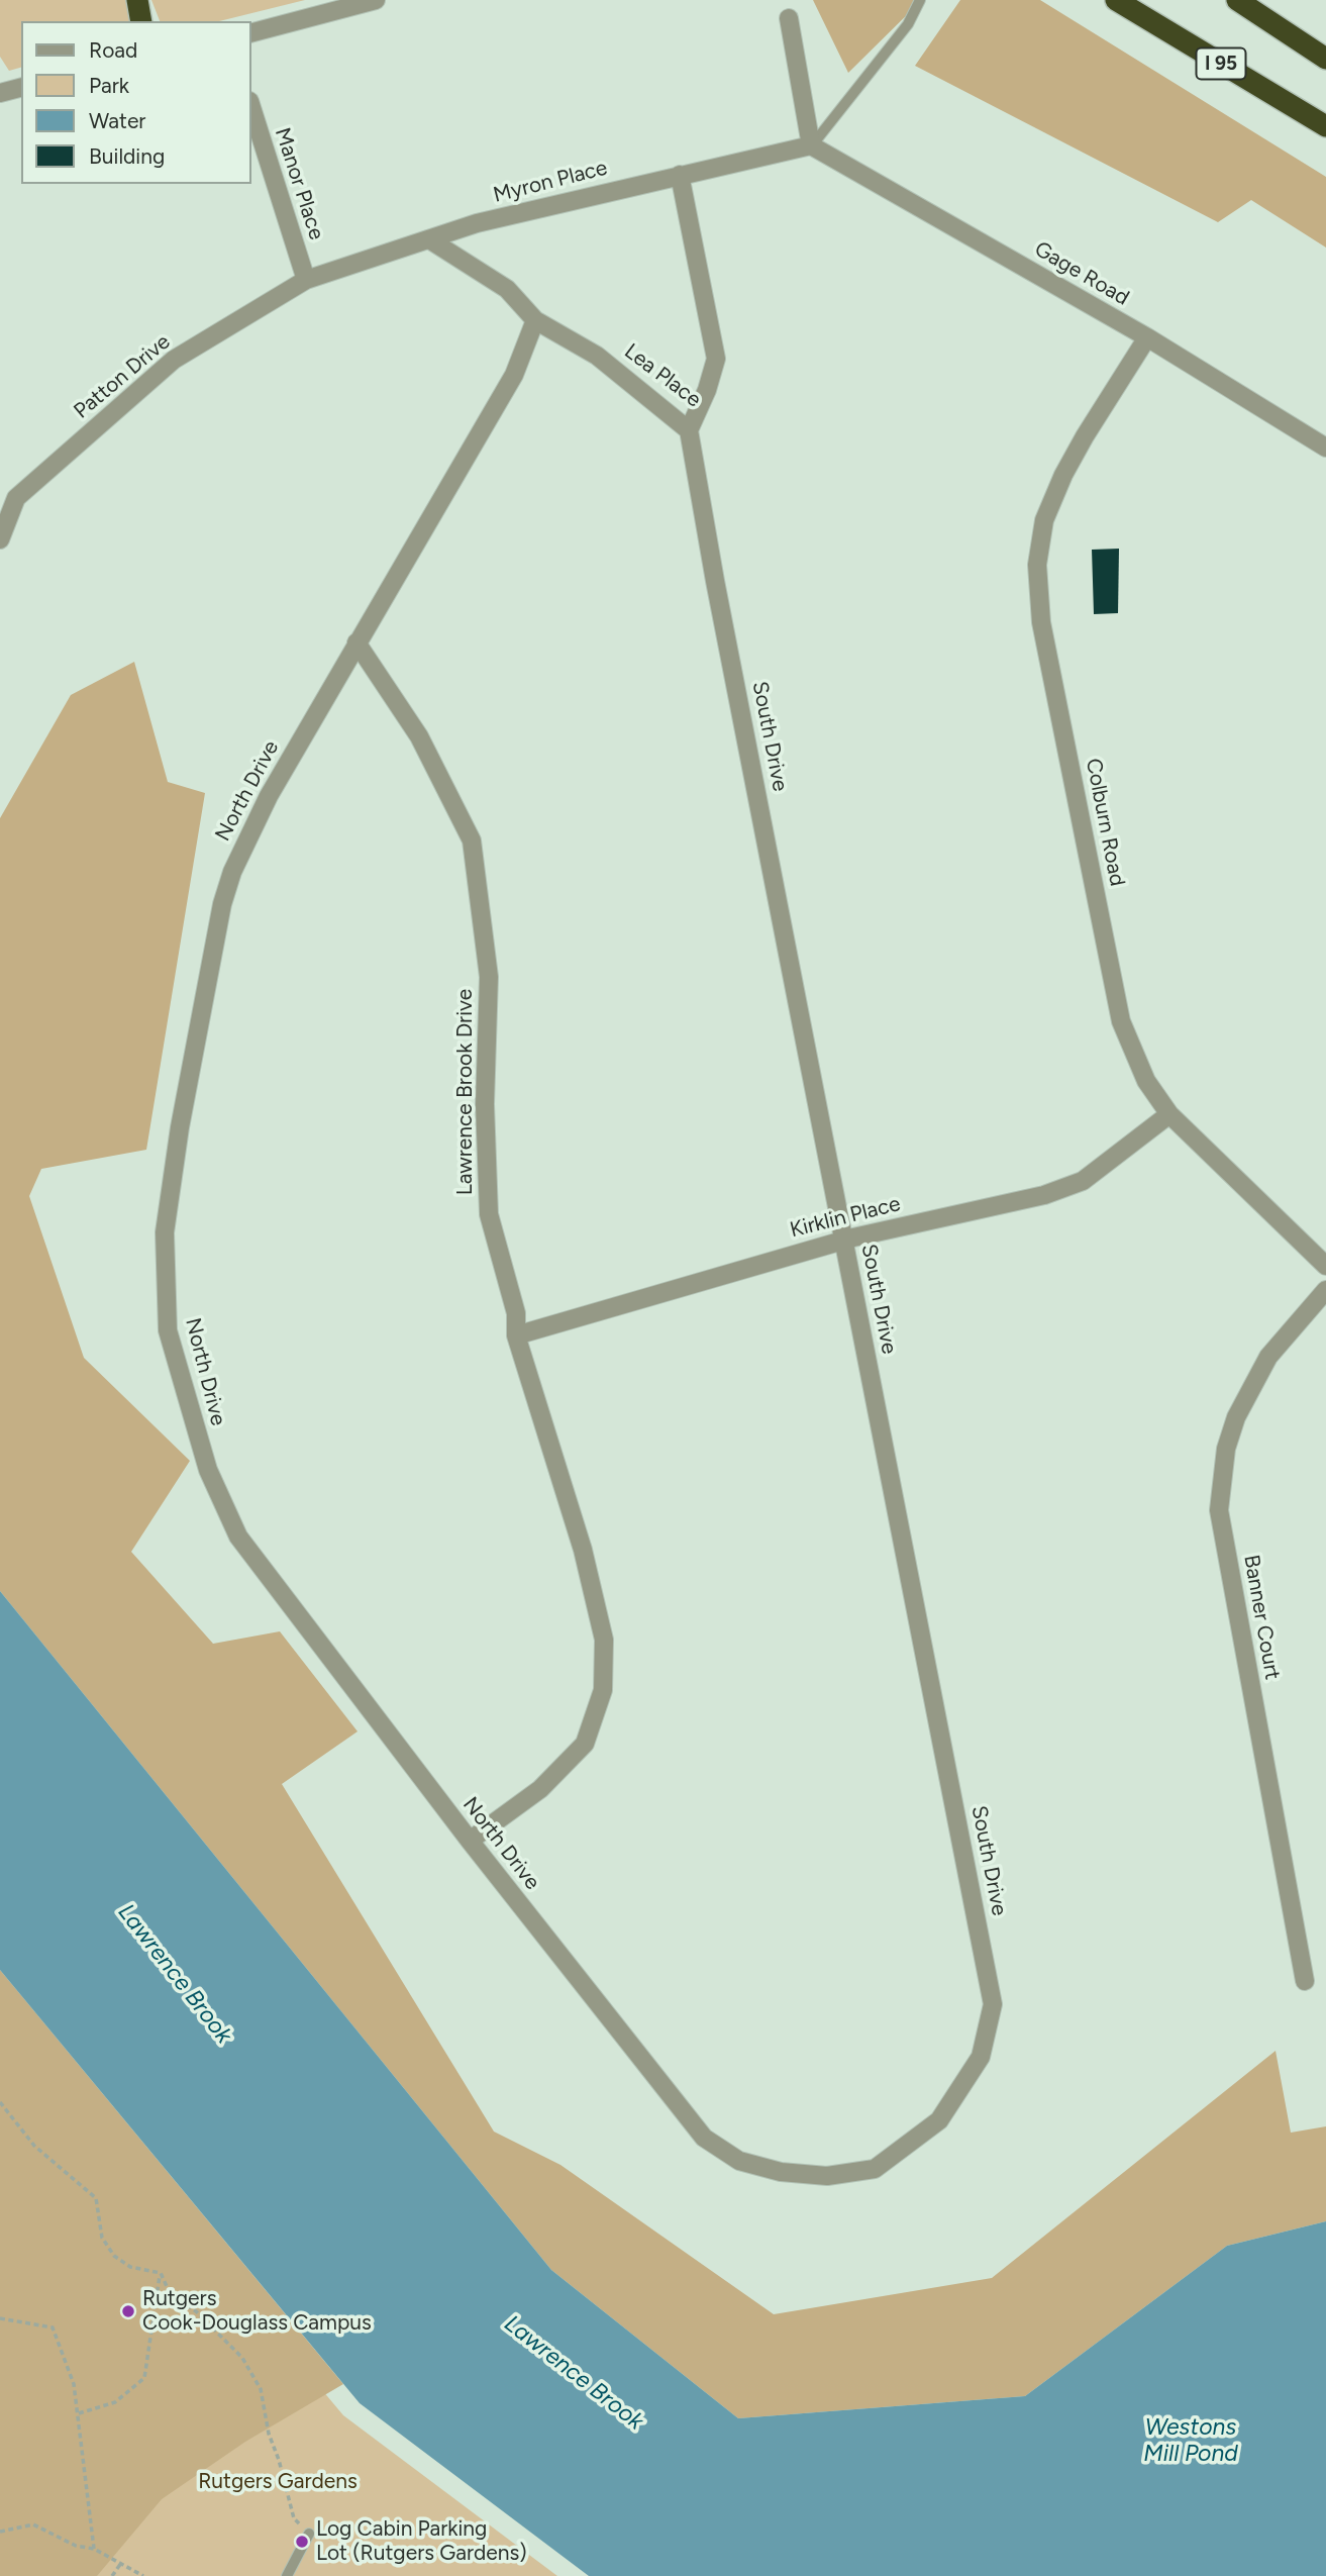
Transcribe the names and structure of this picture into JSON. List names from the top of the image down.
{
  "streets": {
    "highway": ["I 95"],
    "street": [
      "Myron Place",
      "Manor Place",
      "Gage Road",
      "Lea Place",
      "Patton Drive",
      "South Drive",
      "North Drive",
      "Colburn Road",
      "Lawrence Brook Drive",
      "Kirklin Place",
      "Banner Court"
    ]
  },
  "crossings": [
    ["Myron Place", "Manor Place"],
    ["Myron Place", "Gage Road"],
    ["Myron Place", "Lea Place"],
    ["Myron Place", "Patton Drive"],
    ["Manor Place", "Patton Drive"],
    ["Gage Road", "Colburn Road"],
    ["Lea Place", "South Drive"],
    ["Lea Place", "North Drive"],
    ["South Drive", "North Drive"],
    ["South Drive", "Kirklin Place"],
    ["North Drive", "Lawrence Brook Drive"],
    ["Colburn Road", "Kirklin Place"],
    ["Lawrence Brook Drive", "Kirklin Place"]
  ],
  "water": ["Lawrence Brook", "Westons Mill Pond"],
  "parks": ["Rutgers Gardens"],
  "places": ["Rutgers Cook-Douglass Campus", "Log Cabin Parking Lot (Rutgers Gardens)"],
  "legend": [
    "Road",
    "Park",
    "Water",
    "Building"
  ]
}
